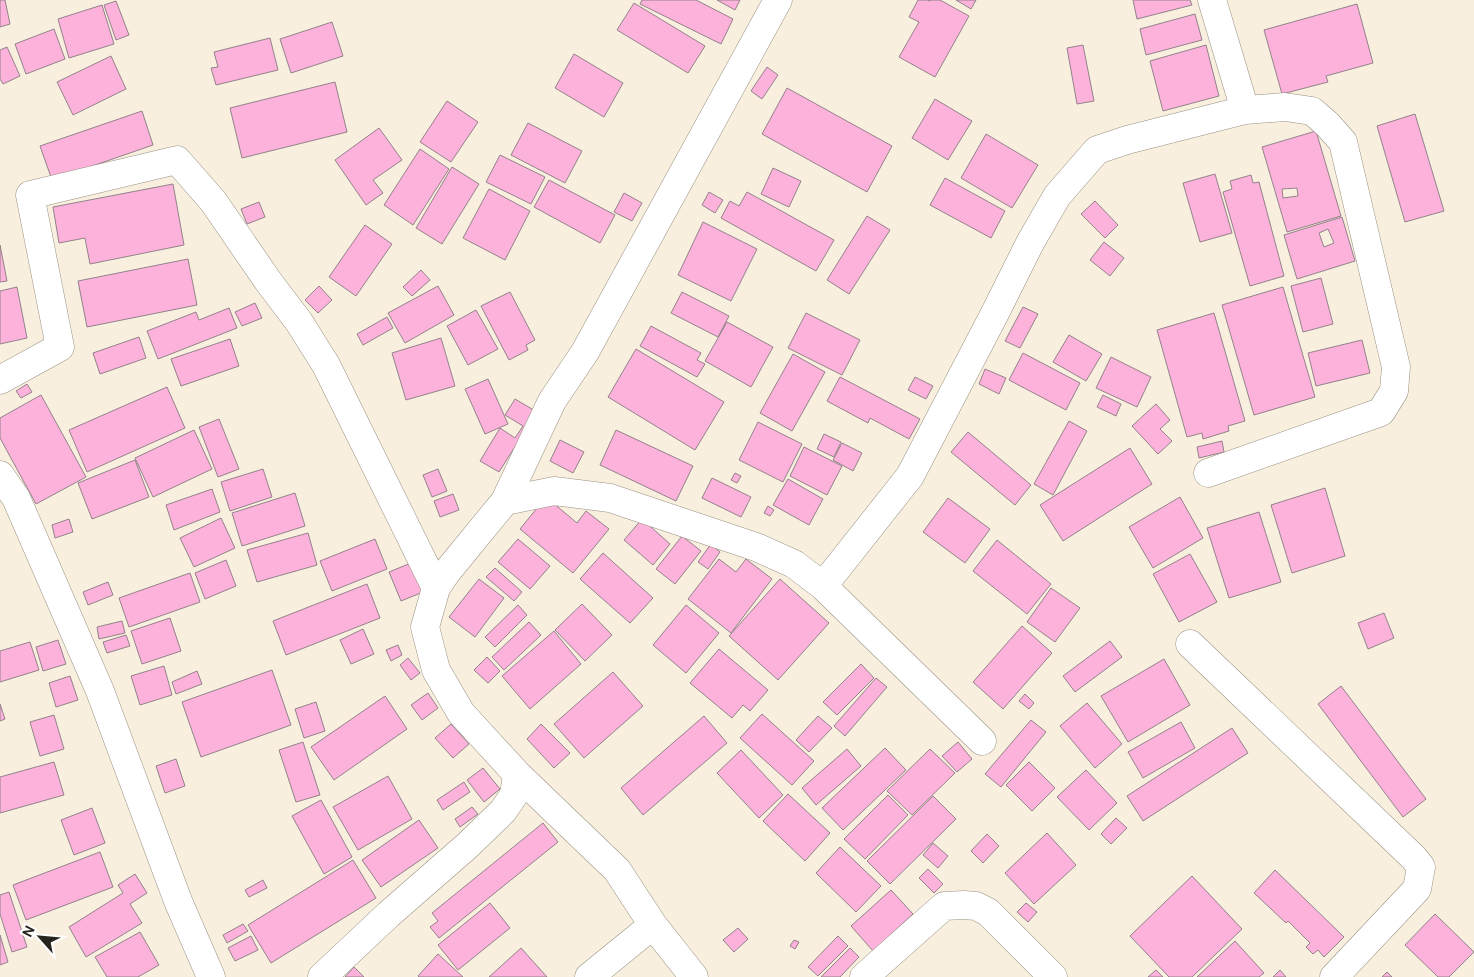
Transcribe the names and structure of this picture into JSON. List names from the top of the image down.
{
  "north": "top left"
}
